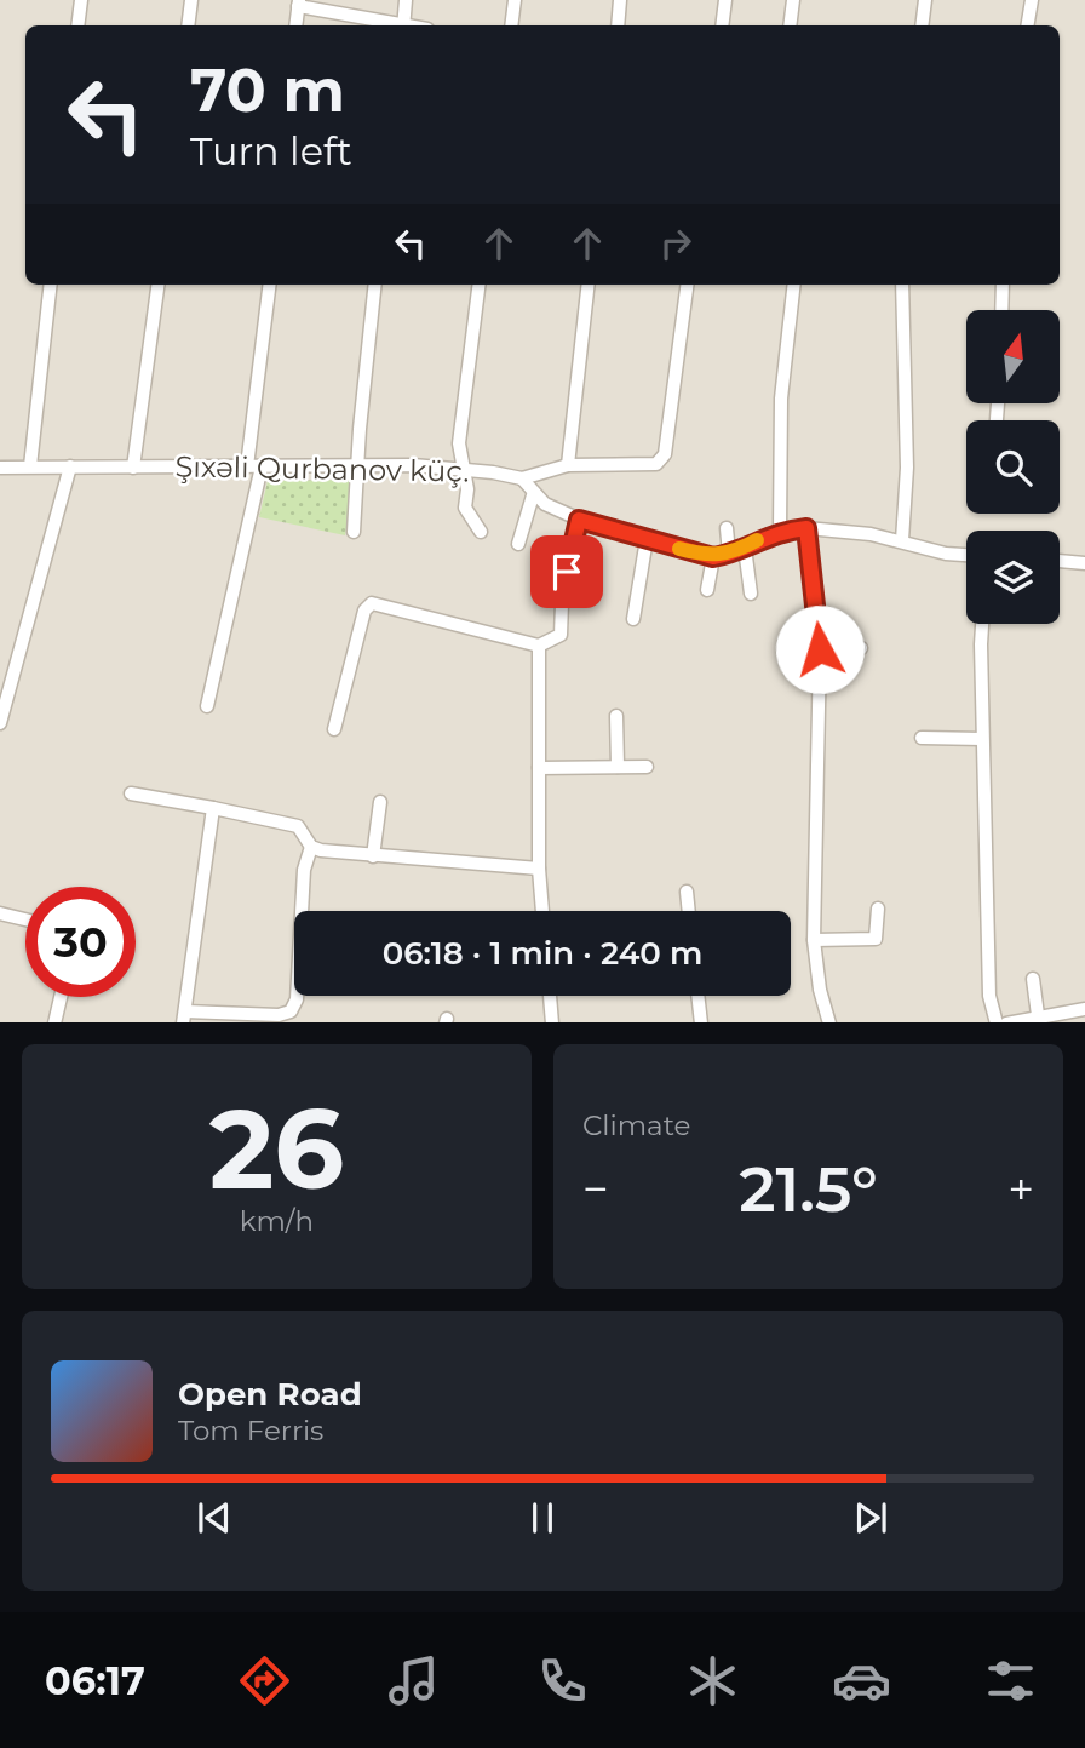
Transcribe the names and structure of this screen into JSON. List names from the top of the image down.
{
  "streets": {
    "street": ["Şıxəli Qurbanov küç."]
  },
  "north": "top",
  "page": {
    "turn": ["70 m", "Turn left"],
    "limit": "30",
    "trip": "06:18 · 1 min · 240 m",
    "tile": [
      ["26", "km/h"],
      "Climate"
    ],
    "heat": ["−", "21.5°", "+"],
    "song": ["Open Road", "Tom Ferris"],
    "tabs": "06:17"
  }
}
